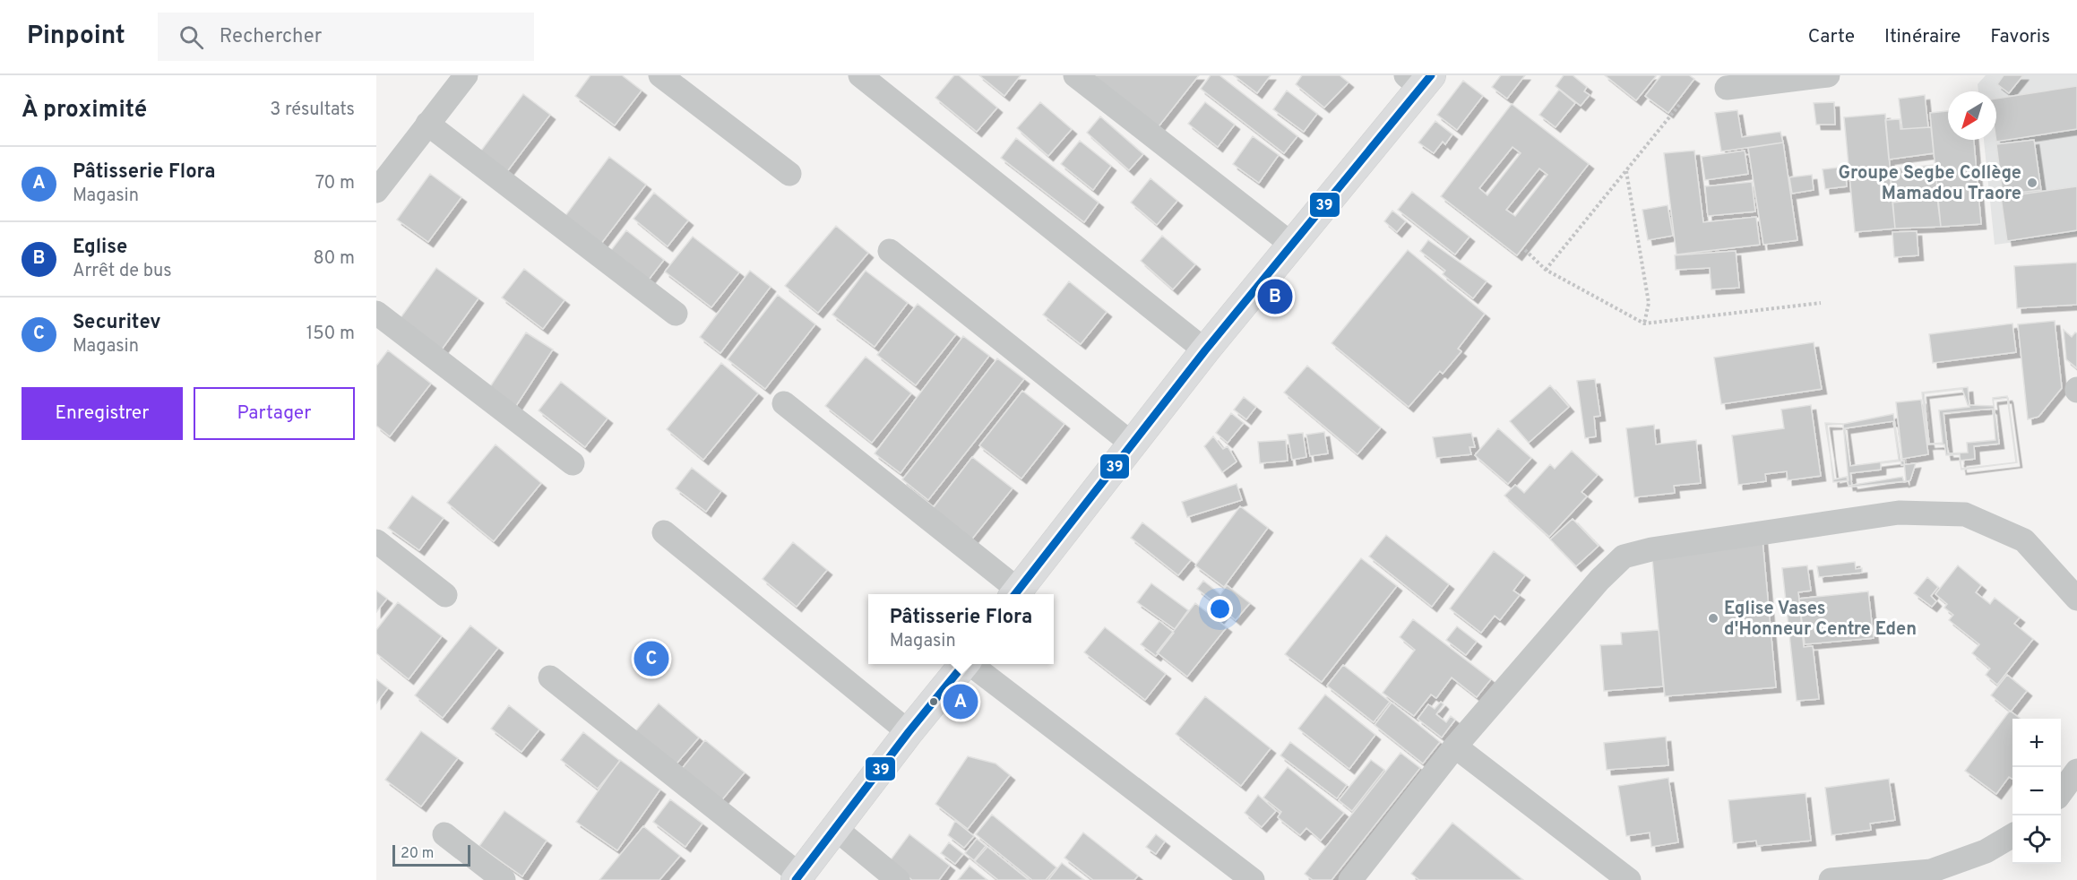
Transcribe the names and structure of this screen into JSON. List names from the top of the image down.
{
  "places": ["Groupe Segbe Collège Mamadou Traore", "Eglise Vases d'Honneur Centre Eden"],
  "lines": ["transit line 39"],
  "scale_bar": "20 m",
  "north": "bottom left",
  "page": {
    "header": "Pinpoint",
    "search": "Rechercher",
    "nav": ["Carte", "Itinéraire", "Favoris"],
    "heading": ["À proximité", "3 résultats"],
    "list": [
      {
        "mark": "A",
        "name": "Pâtisserie Flora",
        "note": "Magasin",
        "value": "70 m"
      },
      {
        "mark": "B",
        "name": "Eglise",
        "note": "Arrêt de bus",
        "value": "80 m"
      },
      {
        "mark": "C",
        "name": "Securitev",
        "note": "Magasin",
        "value": "150 m"
      }
    ],
    "pins": ["B", "C", "A"],
    "buttons": ["Enregistrer", "Partager"],
    "popup": ["Pâtisserie Flora", "Magasin"],
    "map_buttons": ["+", "−"],
    "scale": "20 m"
  }
}
